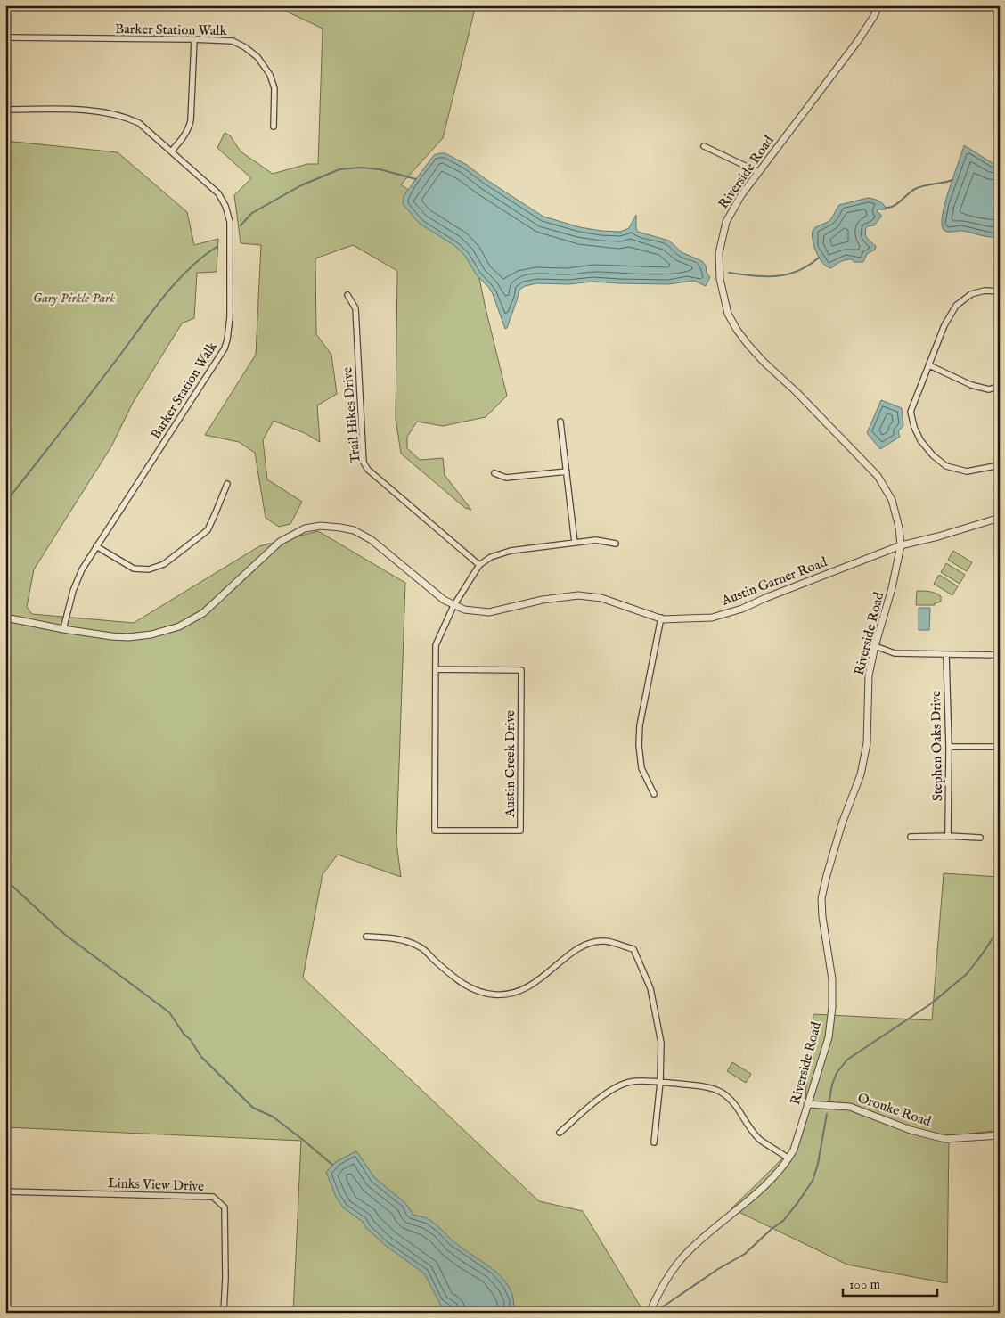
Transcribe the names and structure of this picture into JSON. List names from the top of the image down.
{
  "streets": {
    "street": [
      "Barker Station Walk",
      "Riverside Road",
      "Trail Hikes Drive",
      "Austin Garner Road",
      "Stephen Oaks Drive",
      "Austin Creek Drive",
      "Orouke Road",
      "Links View Drive"
    ]
  },
  "crossings": [
    ["Barker Station Walk", "Austin Garner Road"],
    ["Riverside Road", "Austin Garner Road"],
    ["Riverside Road", "Orouke Road"],
    ["Trail Hikes Drive", "Austin Creek Drive"],
    ["Austin Garner Road", "Austin Creek Drive"]
  ],
  "parks": ["Gary Pirkle Park"],
  "scale_bar": "100 m"
}
